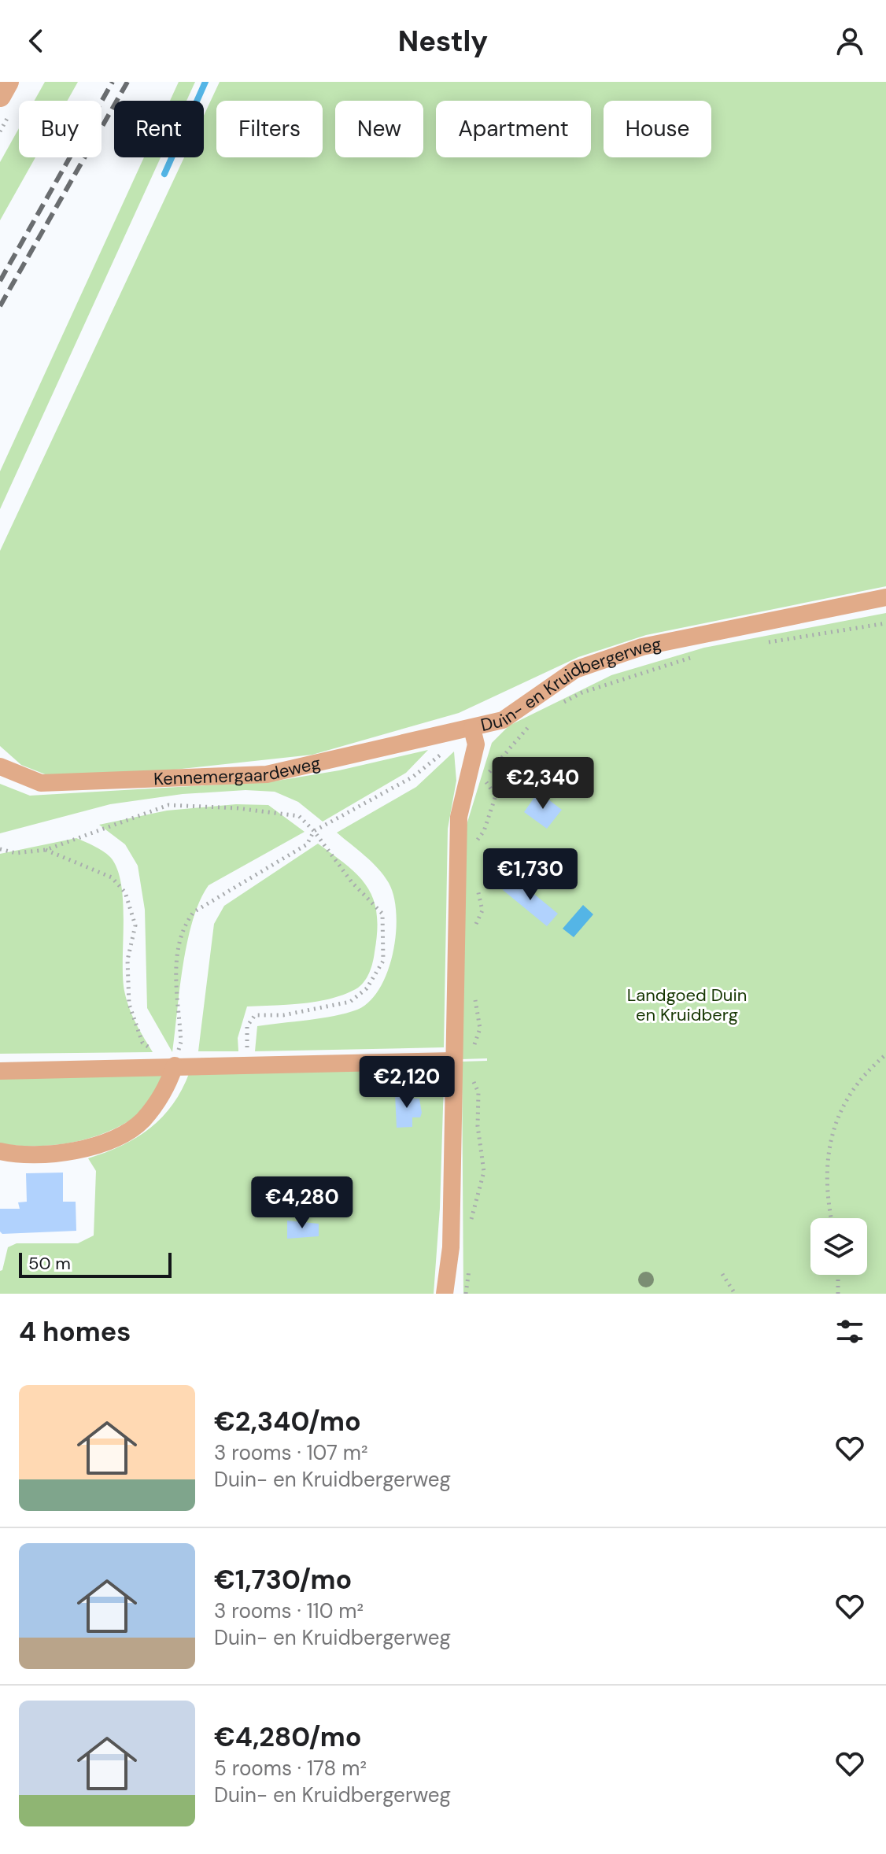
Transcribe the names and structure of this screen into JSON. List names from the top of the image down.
{
  "streets": {
    "street": ["Duin- en Kruidbergerweg", "Kennemergaardeweg"]
  },
  "crossings": [
    ["Duin- en Kruidbergerweg", "Kennemergaardeweg"]
  ],
  "parks": ["Landgoed Duin en Kruidberg"],
  "scale_bar": "50 m",
  "page": {
    "header": "Nestly",
    "chip": [
      "Buy",
      "Rent",
      "Filters",
      "New",
      "Apartment",
      "House"
    ],
    "price": [
      "€2,340",
      "€1,730",
      "€2,120",
      "€4,280"
    ],
    "scale": "50 m",
    "heading": "4 homes",
    "list": [
      {
        "name": "€2,340/mo",
        "note": "3 rooms · 107 m² · Duin- en Kruidbergerweg"
      },
      {
        "name": "€1,730/mo",
        "note": "3 rooms · 110 m² · Duin- en Kruidbergerweg"
      },
      {
        "name": "€4,280/mo",
        "note": "5 rooms · 178 m² · Duin- en Kruidbergerweg"
      }
    ]
  }
}
